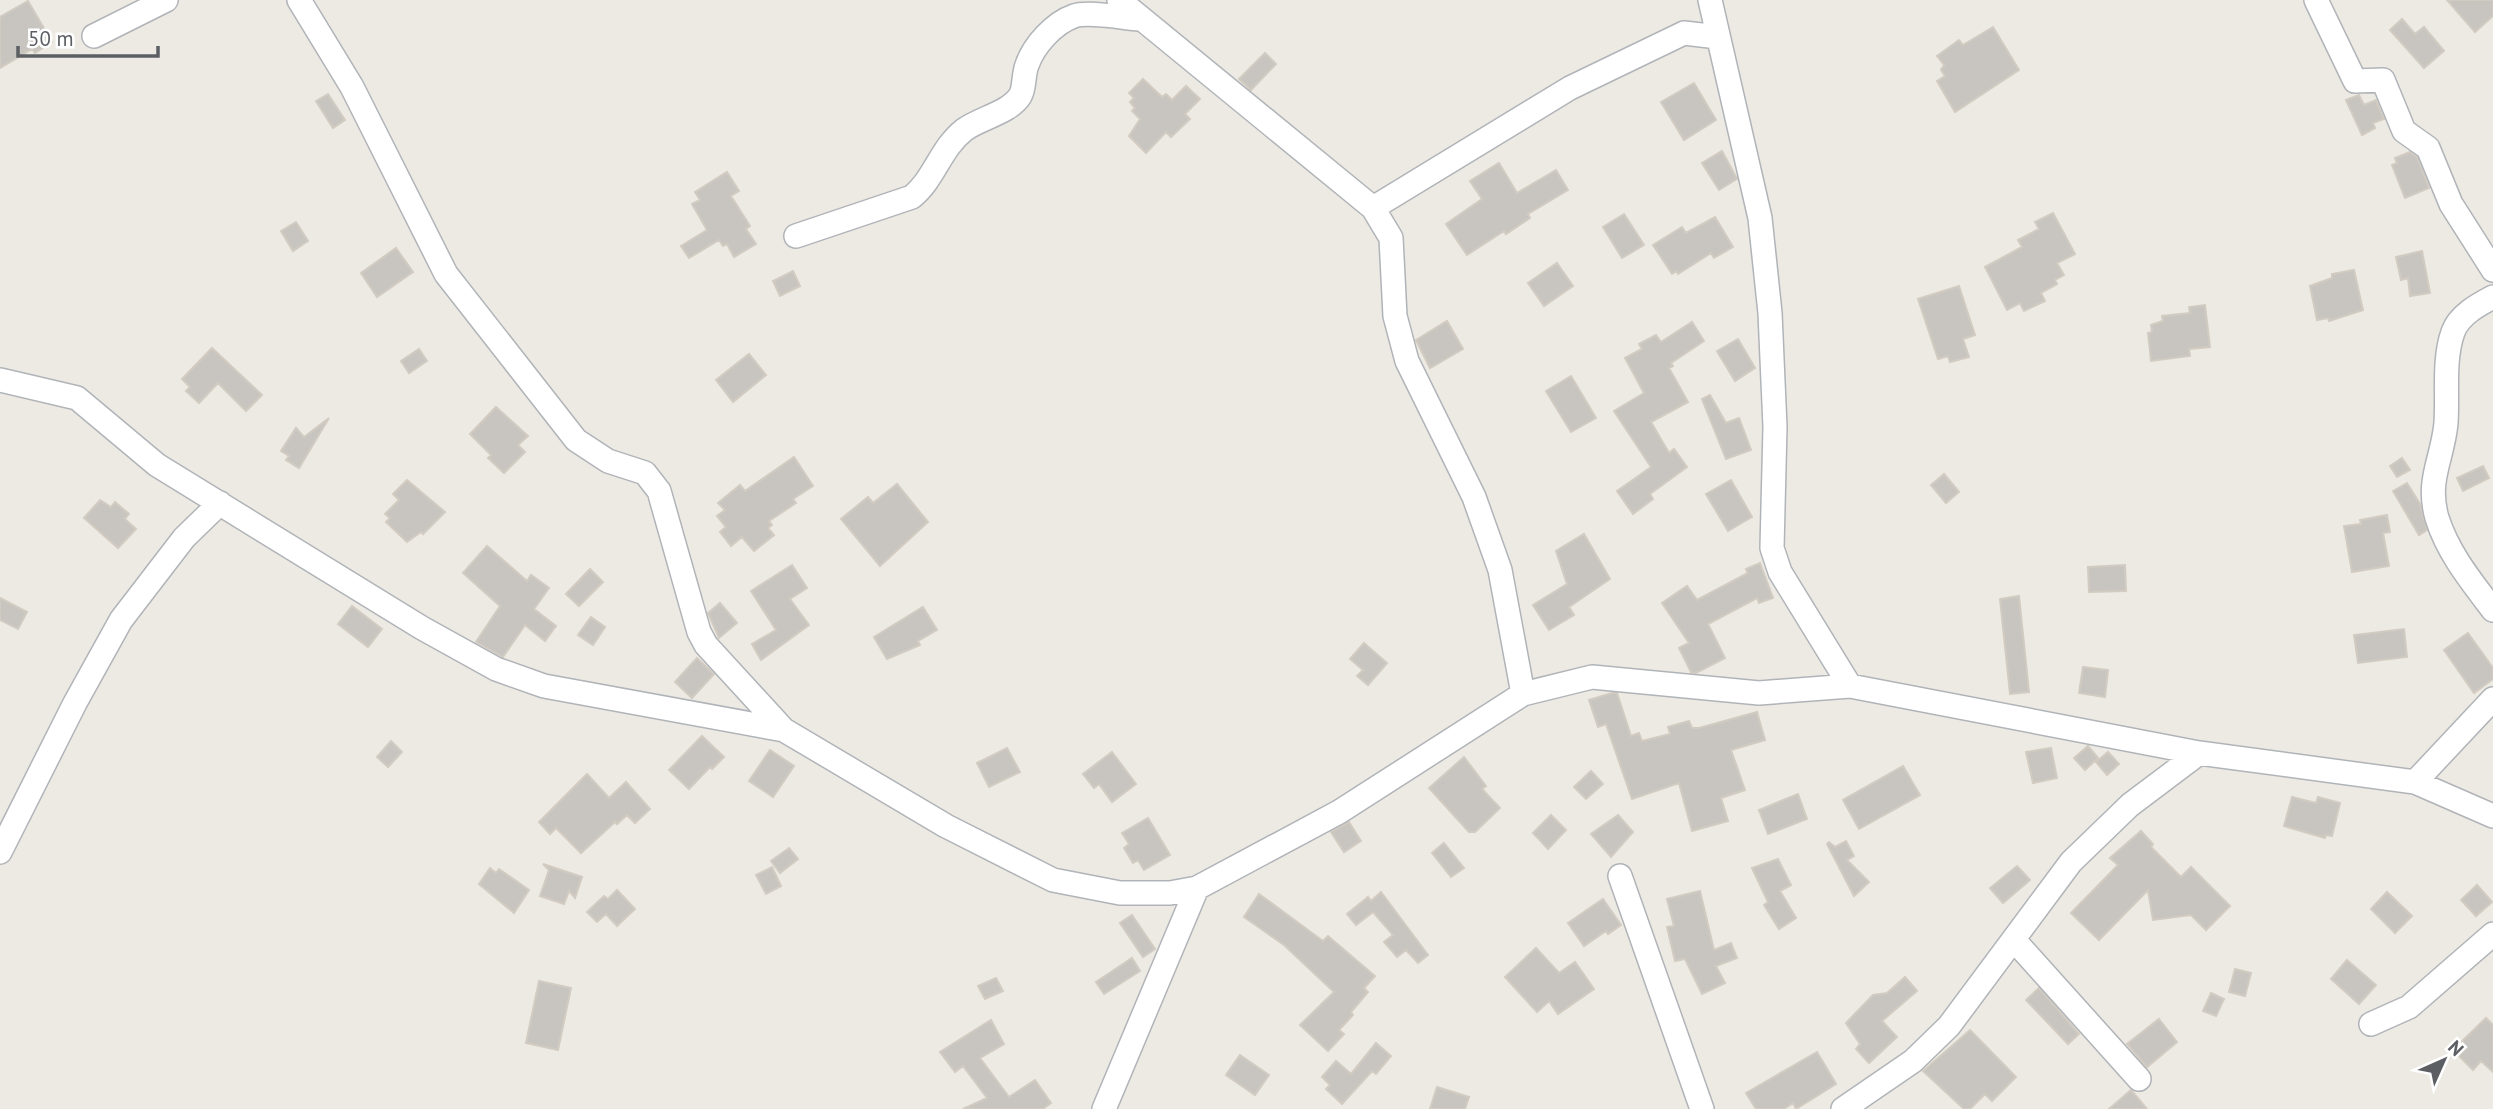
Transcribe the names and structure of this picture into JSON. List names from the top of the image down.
{
  "scale_bar": "50 m",
  "north": "top right"
}
